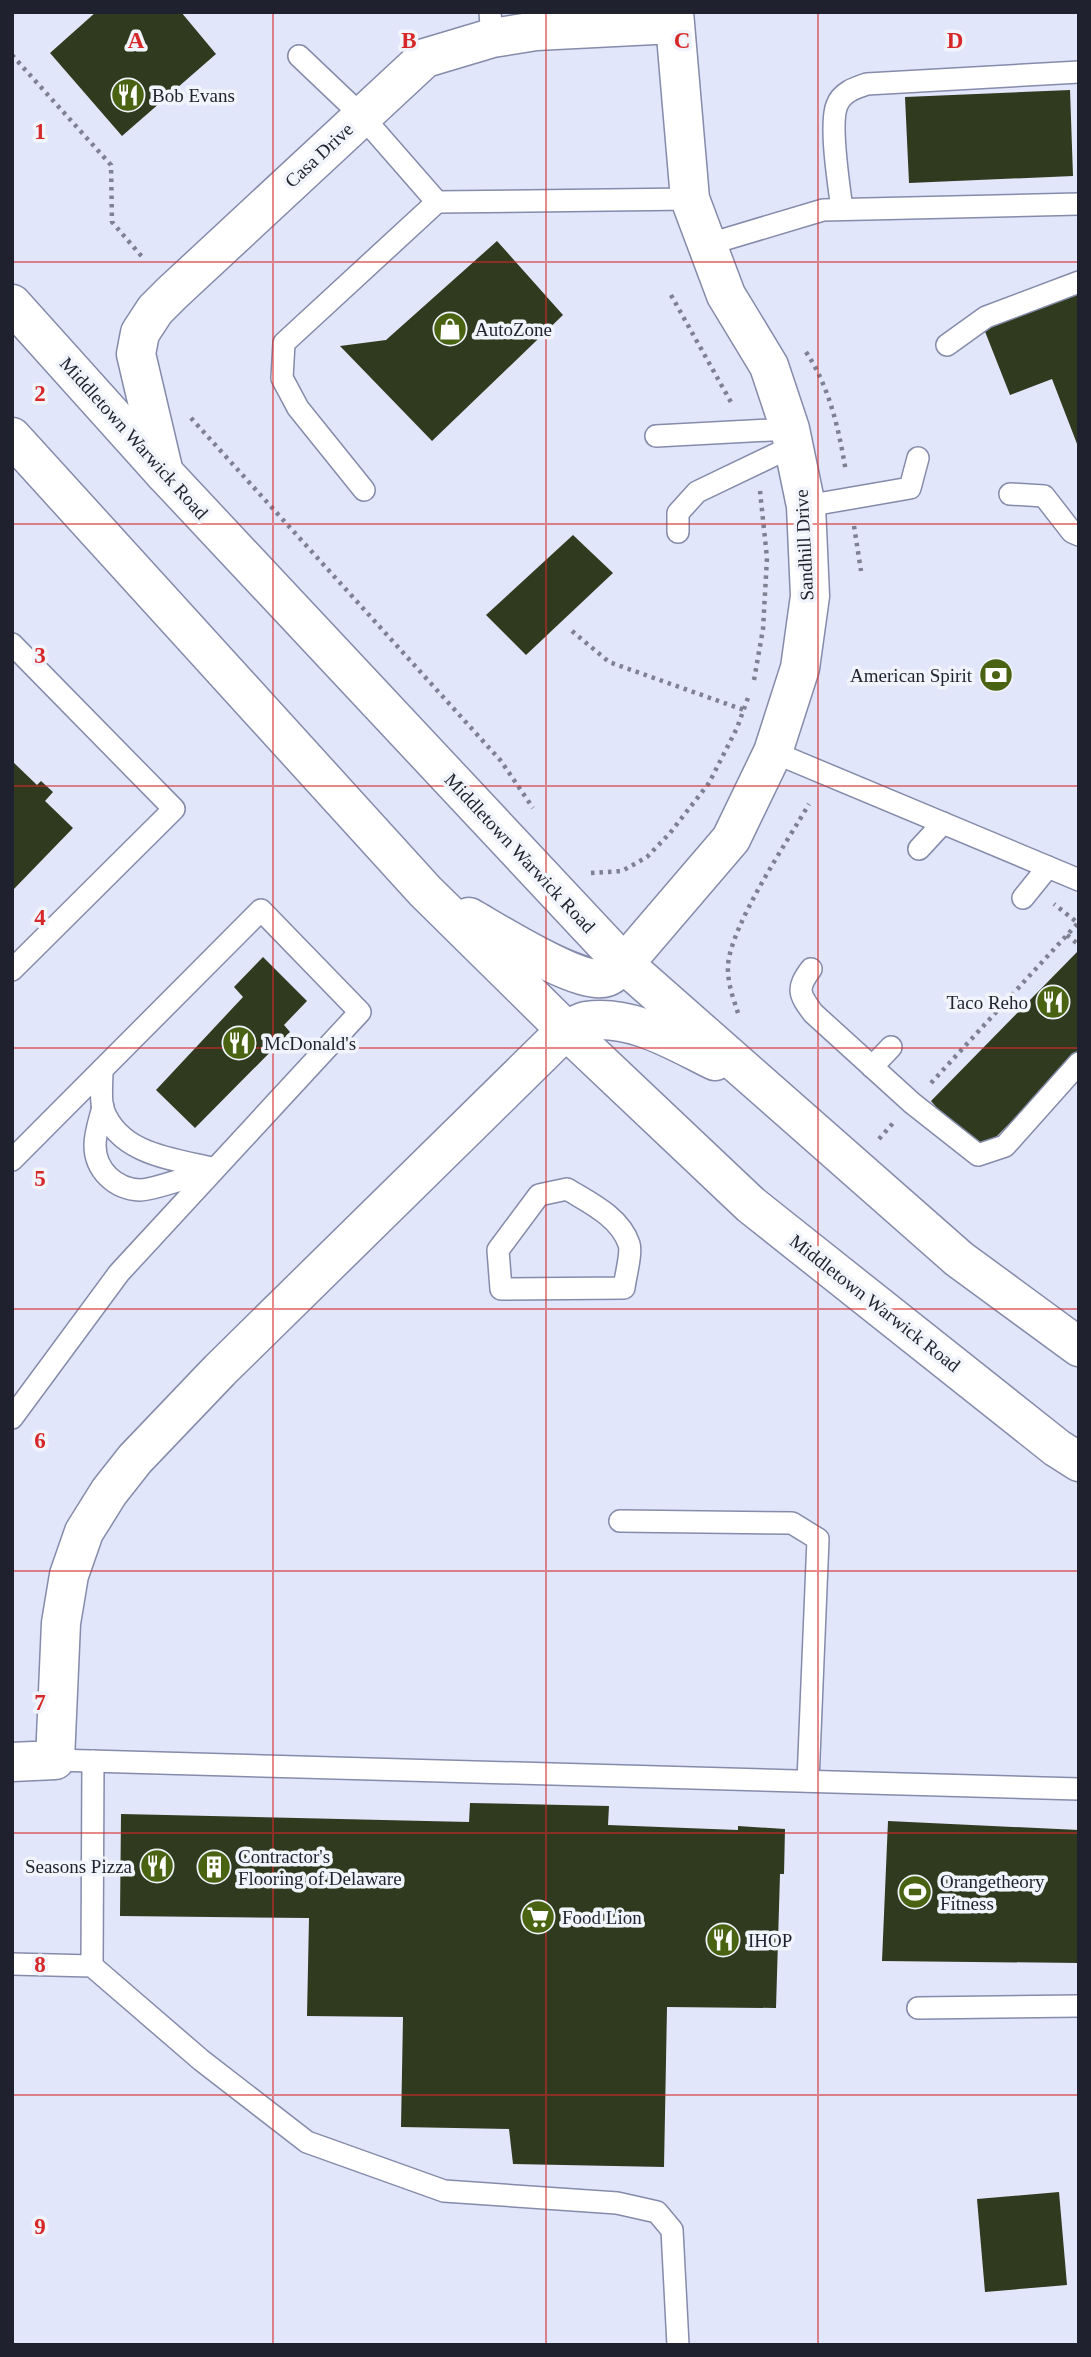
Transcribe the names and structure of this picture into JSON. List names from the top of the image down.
{
  "streets": {
    "main road": ["Casa Drive", "Middletown Warwick Road", "Sandhill Drive"]
  },
  "crossings": [
    ["Casa Drive", "Middletown Warwick Road"],
    ["Casa Drive", "Sandhill Drive"],
    ["Middletown Warwick Road", "Sandhill Drive"]
  ],
  "places": {
    "restaurant": [
      "Bob Evans",
      "Taco Reho",
      "McDonald's",
      "Seasons Pizza",
      "IHOP"
    ],
    "shop": ["AutoZone"],
    "bank": ["American Spirit"],
    "building": ["Contractor's Flooring of Delaware"],
    "sports": ["Orangetheory Fitness"],
    "supermarket": ["Food Lion"]
  },
  "grid": {
    "columns": [
      "A",
      "B",
      "C",
      "D"
    ],
    "rows": [
      "1",
      "2",
      "3",
      "4",
      "5",
      "6",
      "7",
      "8",
      "9"
    ]
  }
}
